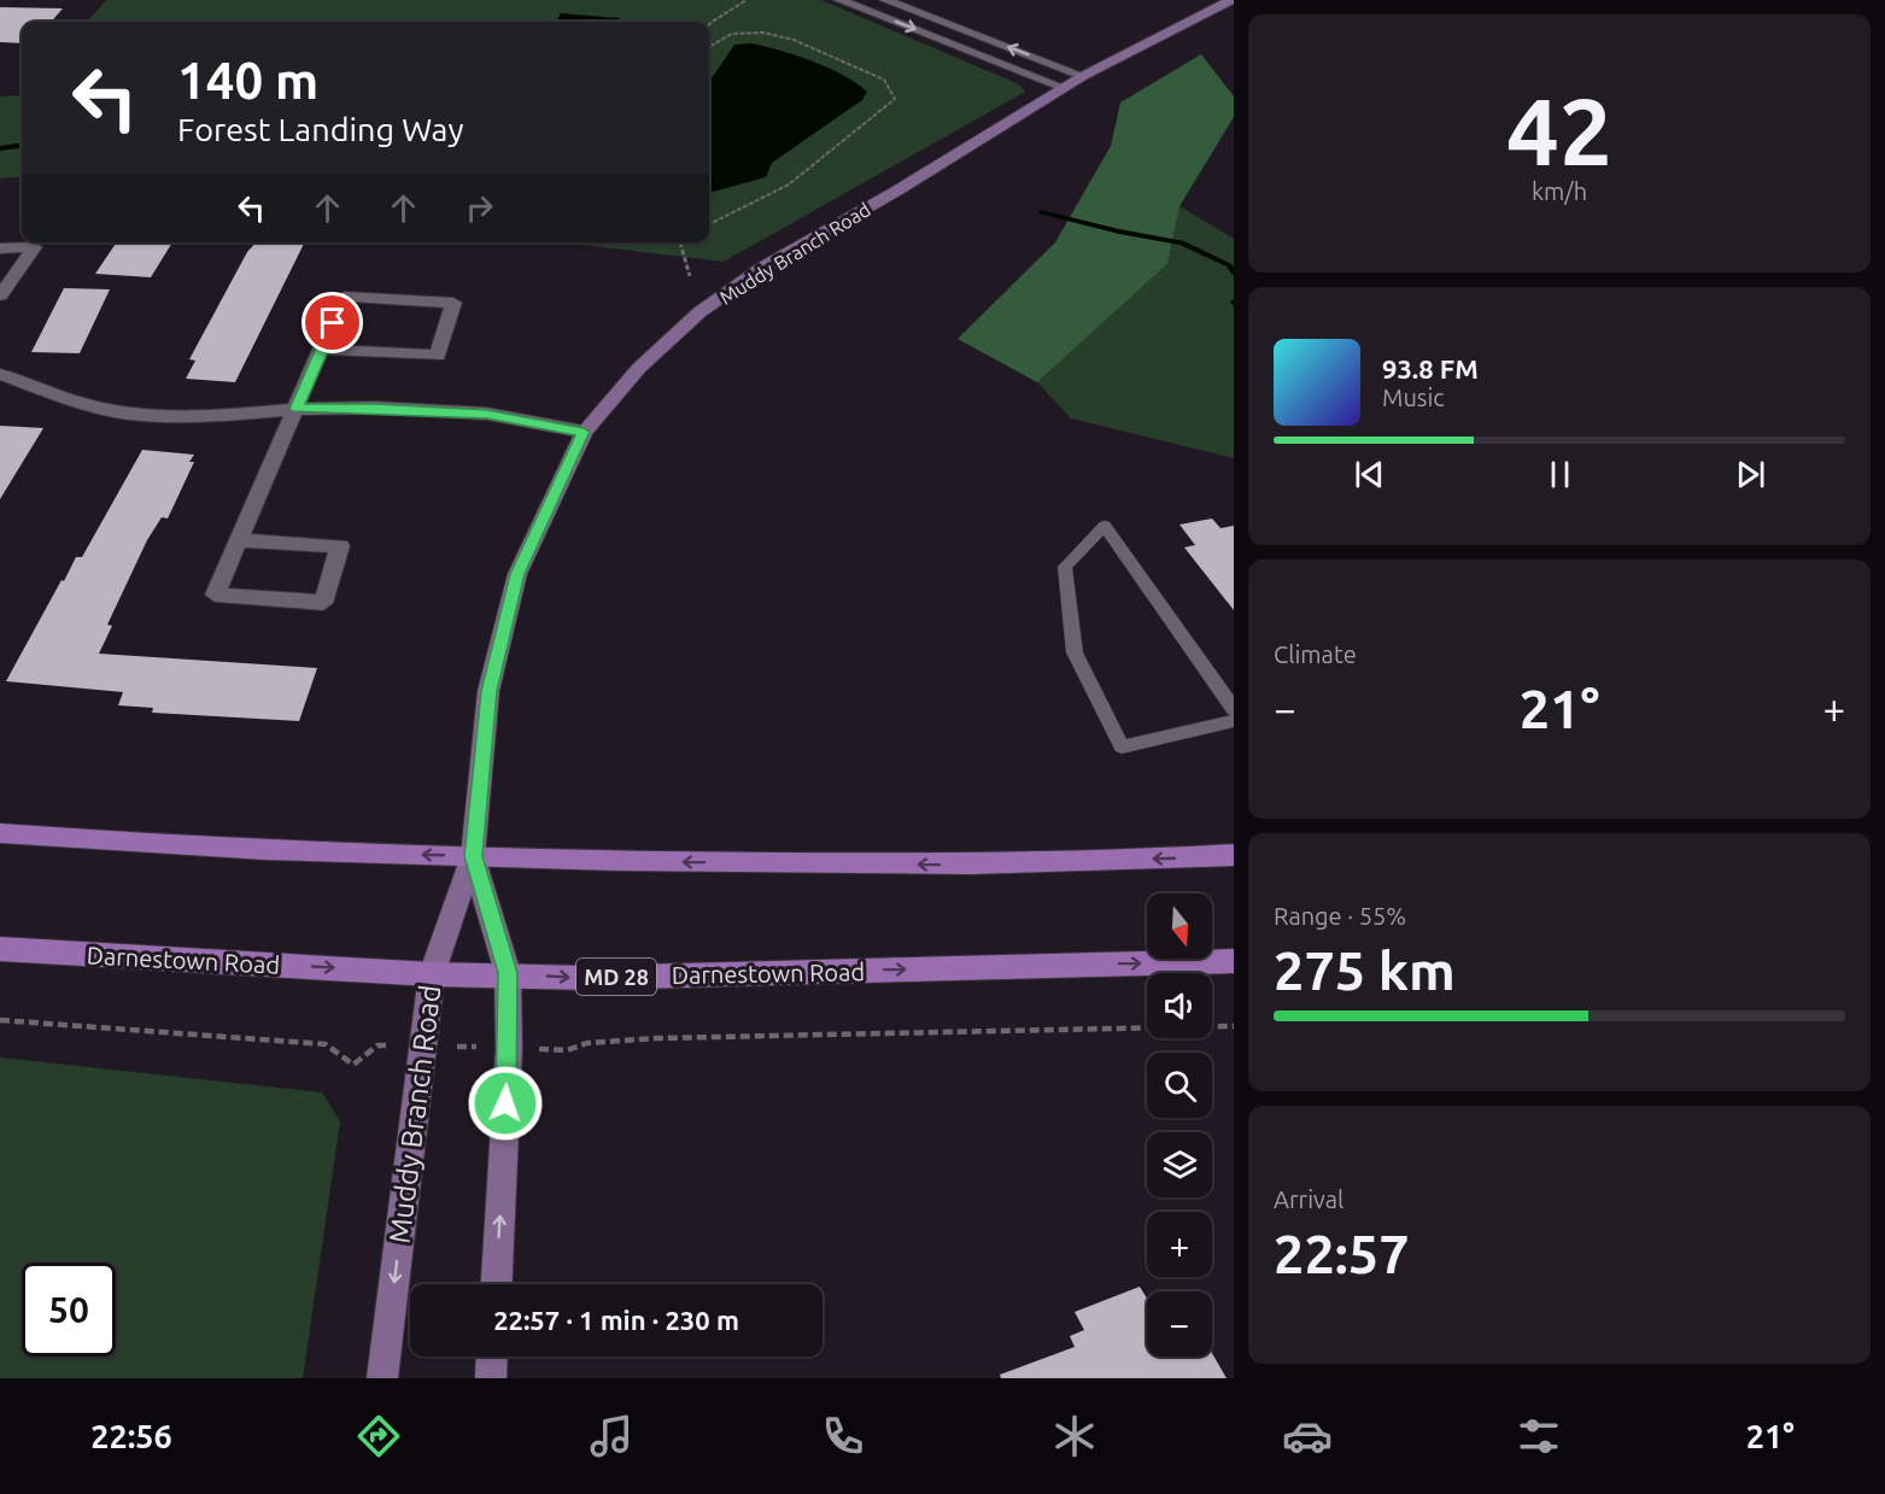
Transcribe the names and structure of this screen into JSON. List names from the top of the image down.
{
  "streets": {
    "main road": ["Muddy Branch Road", "Darnestown Road", "MD 28"]
  },
  "crossings": [
    ["Muddy Branch Road", "Darnestown Road"]
  ],
  "north": "bottom",
  "page": {
    "tile": [
      ["42", "km/h"],
      "Climate",
      ["Range · 55%", "275 km"],
      ["Arrival", "22:57"]
    ],
    "turn": ["140 m", "Forest Landing Way"],
    "song": ["93.8 FM", "Music"],
    "heat": ["−", "21°", "+"],
    "map_buttons": ["+", "−"],
    "limit": "50",
    "trip": "22:57 · 1 min · 230 m",
    "tabs": ["22:56", "21°"]
  }
}
